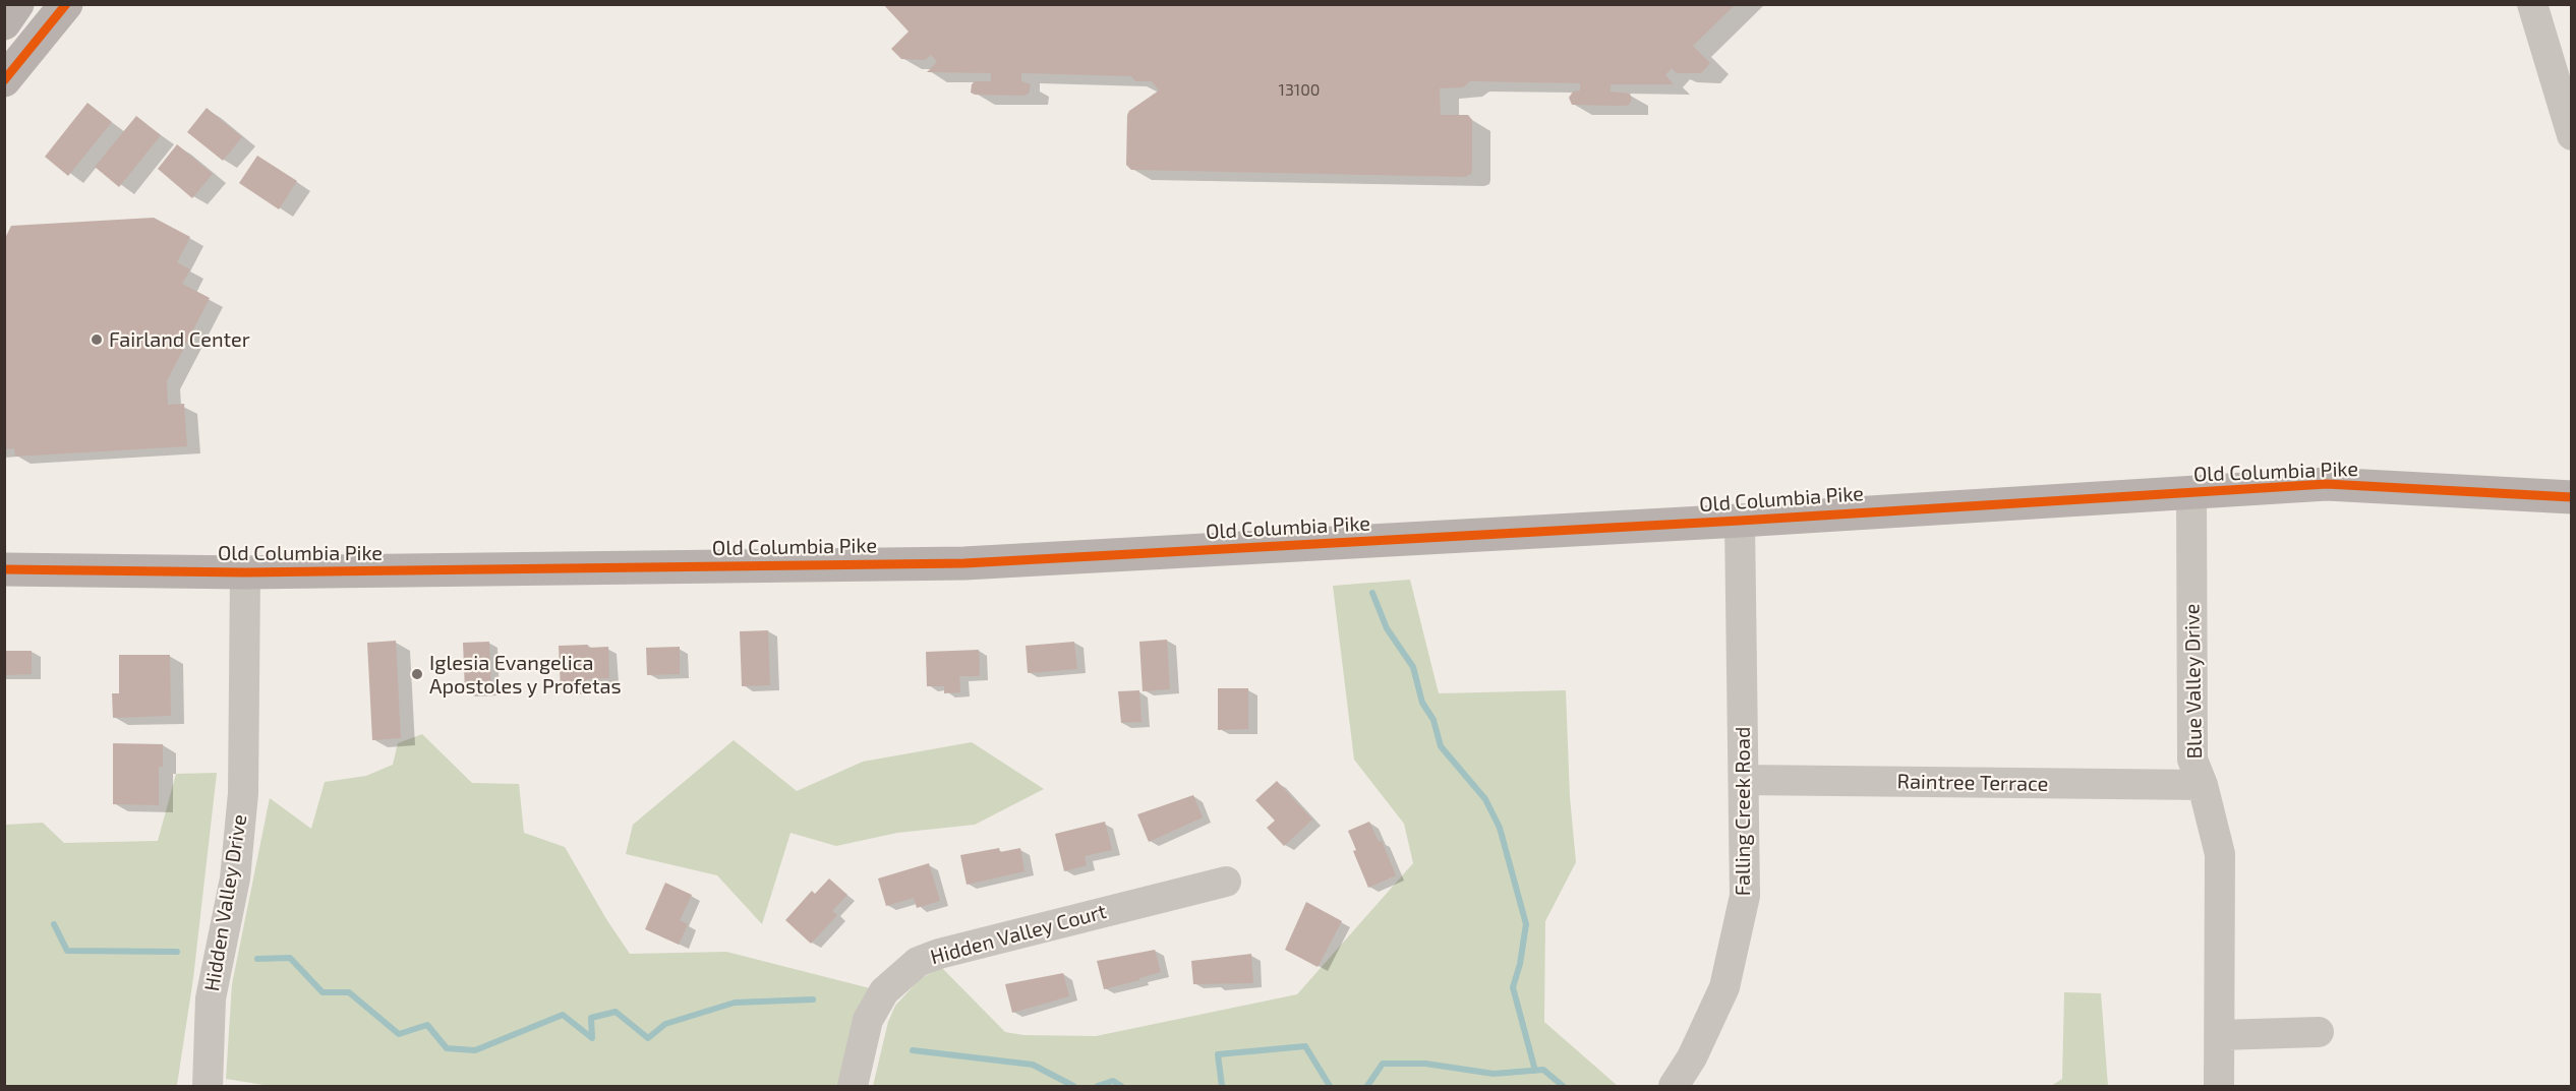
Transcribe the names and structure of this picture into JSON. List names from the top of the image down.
{
  "streets": {
    "main road": ["Old Columbia Pike"],
    "street": [
      "Blue Valley Drive",
      "Raintree Terrace",
      "Falling Creek Road",
      "Hidden Valley Drive",
      "Hidden Valley Court"
    ]
  },
  "crossings": [
    ["Old Columbia Pike", "Blue Valley Drive"],
    ["Old Columbia Pike", "Falling Creek Road"],
    ["Old Columbia Pike", "Hidden Valley Drive"],
    ["Blue Valley Drive", "Raintree Terrace"],
    ["Raintree Terrace", "Falling Creek Road"]
  ],
  "places": ["Fairland Center", "Iglesia Evangelica Apostoles y Profetas"],
  "house_numbers": ["13100"]
}
